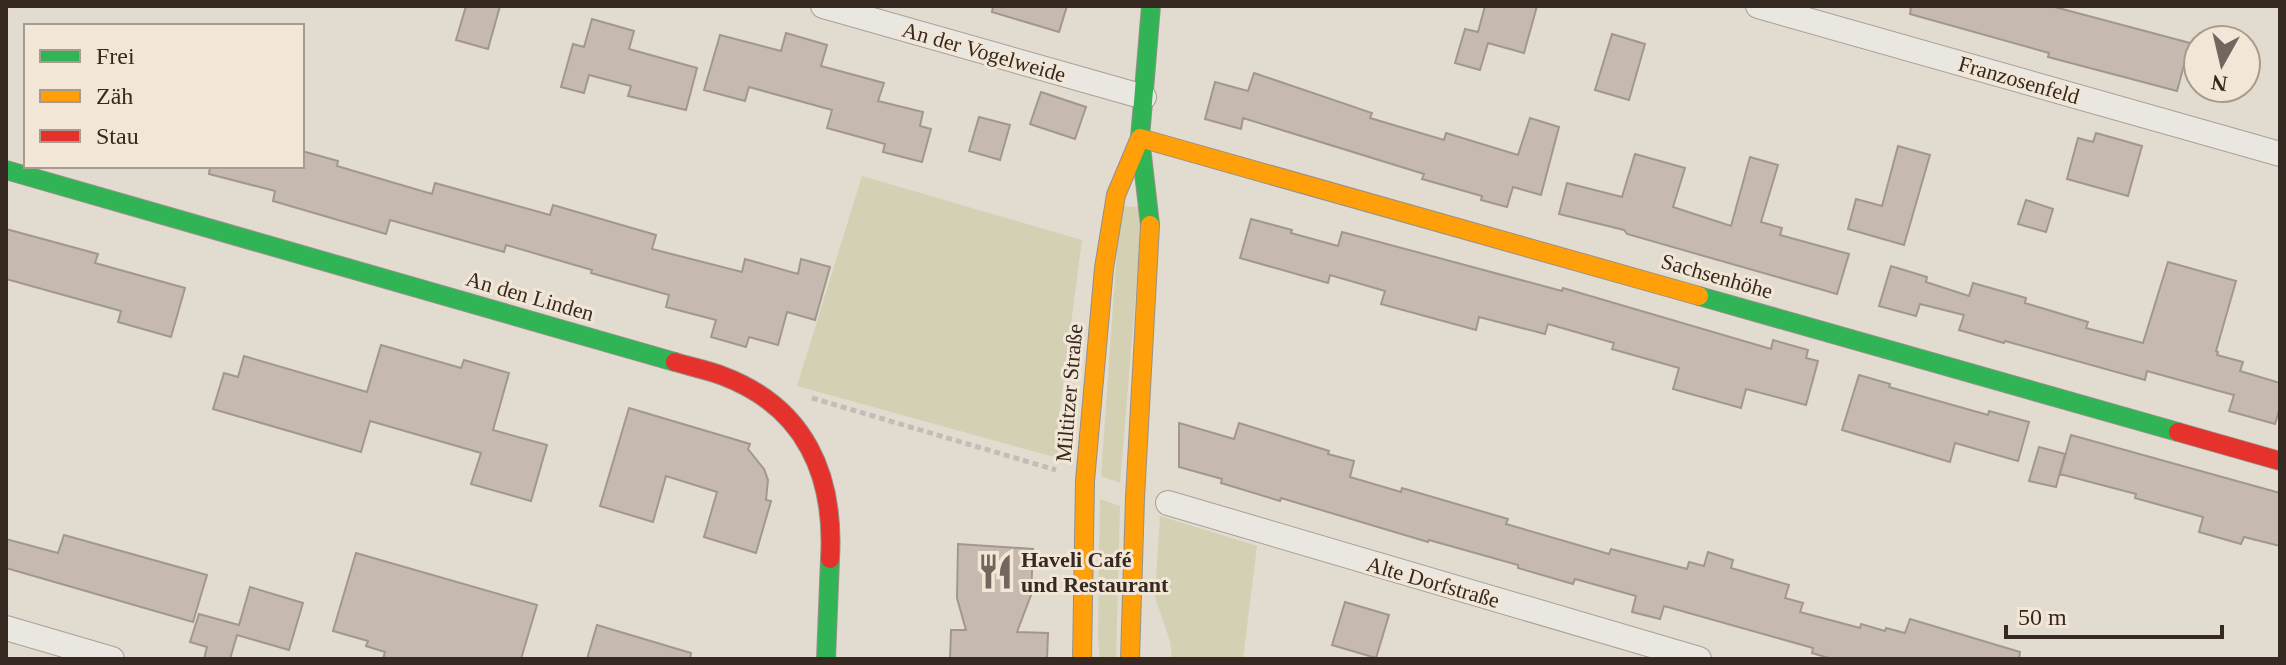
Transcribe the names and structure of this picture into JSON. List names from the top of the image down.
{
  "streets": {
    "street": [
      "An der Vogelweide",
      "Franzosenfeld",
      "Sachsenhöhe",
      "An den Linden",
      "Miltitzer Straße",
      "Alte Dorfstraße"
    ]
  },
  "crossings": [
    ["An der Vogelweide", "Miltitzer Straße"],
    ["Sachsenhöhe", "Miltitzer Straße"]
  ],
  "places": {
    "restaurant": ["Haveli Café und Restaurant"]
  },
  "legend": ["Frei", "Zäh", "Stau"],
  "scale_bar": "50 m",
  "north": "bottom"
}
